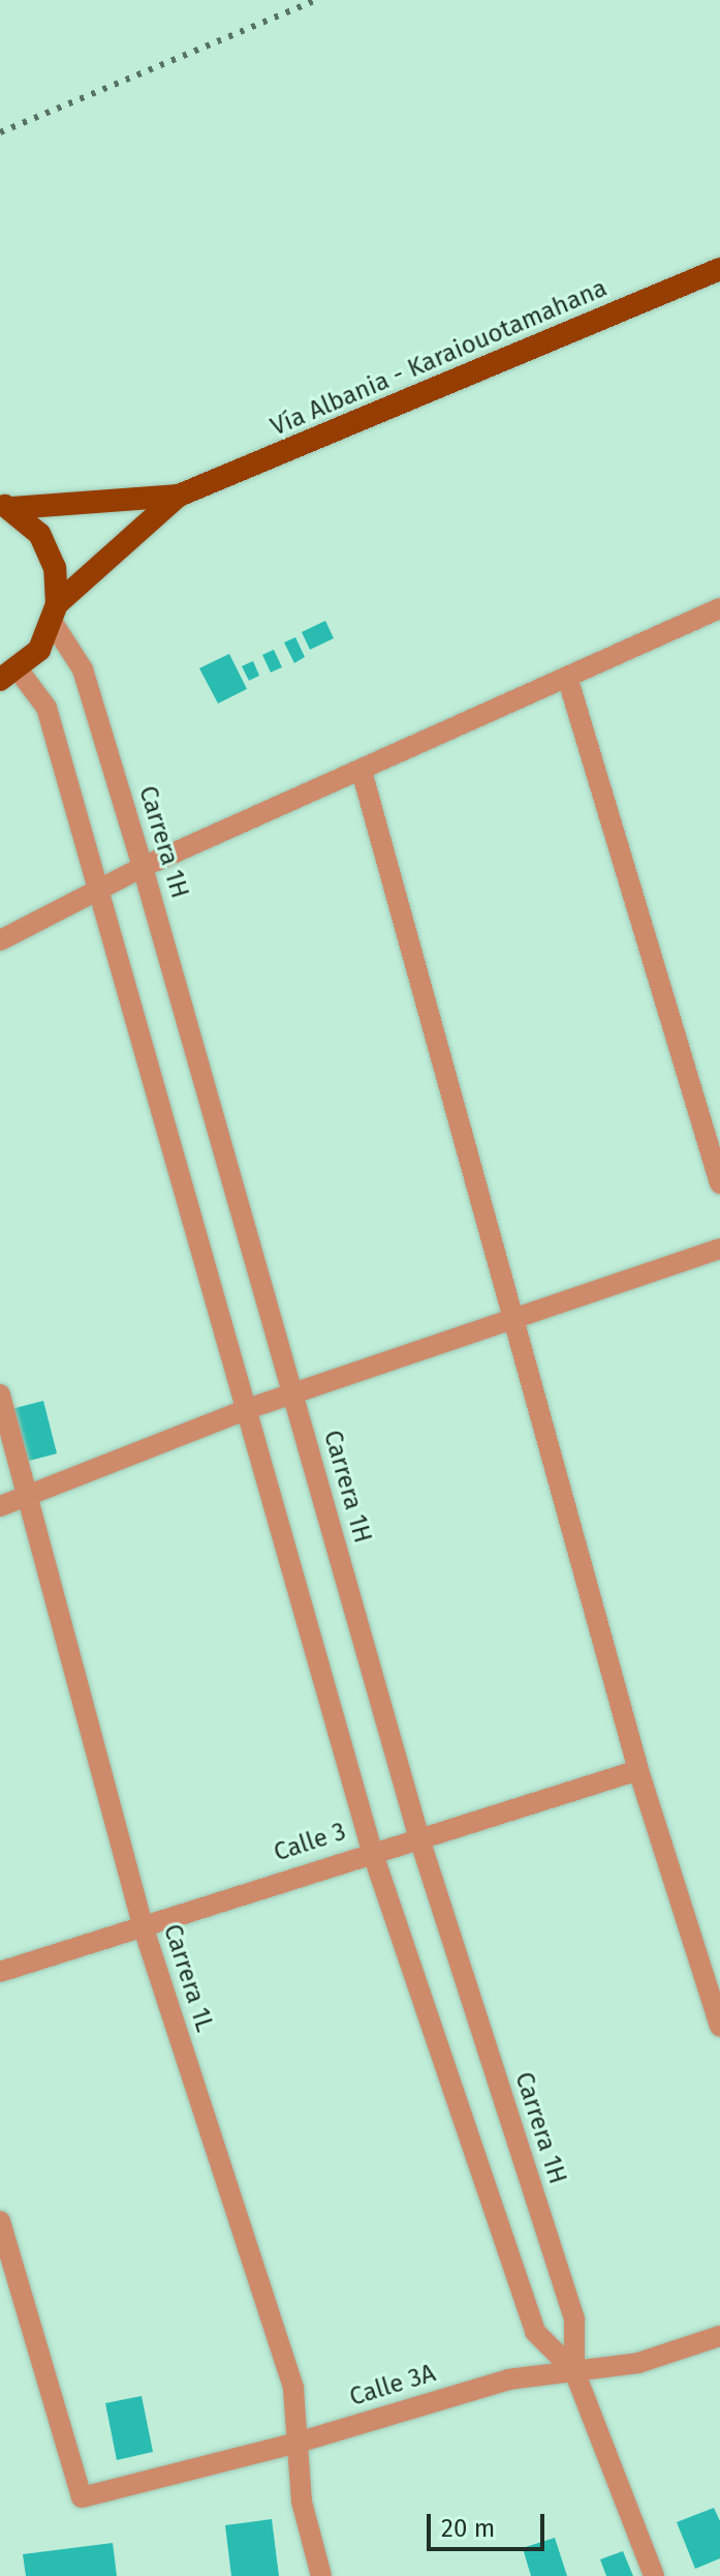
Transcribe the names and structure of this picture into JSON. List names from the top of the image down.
{
  "streets": {
    "highway": ["Vía Albania - Karaiouotamahana"],
    "street": [
      "Carrera 1H",
      "Calle 3",
      "Carrera 1L",
      "Calle 3A"
    ]
  },
  "crossings": [
    ["Vía Albania - Karaiouotamahana", "Carrera 1H"],
    ["Carrera 1H", "Calle 3"],
    ["Carrera 1H", "Calle 3A"],
    ["Calle 3", "Carrera 1L"],
    ["Carrera 1L", "Calle 3A"]
  ],
  "scale_bar": "20 m"
}
